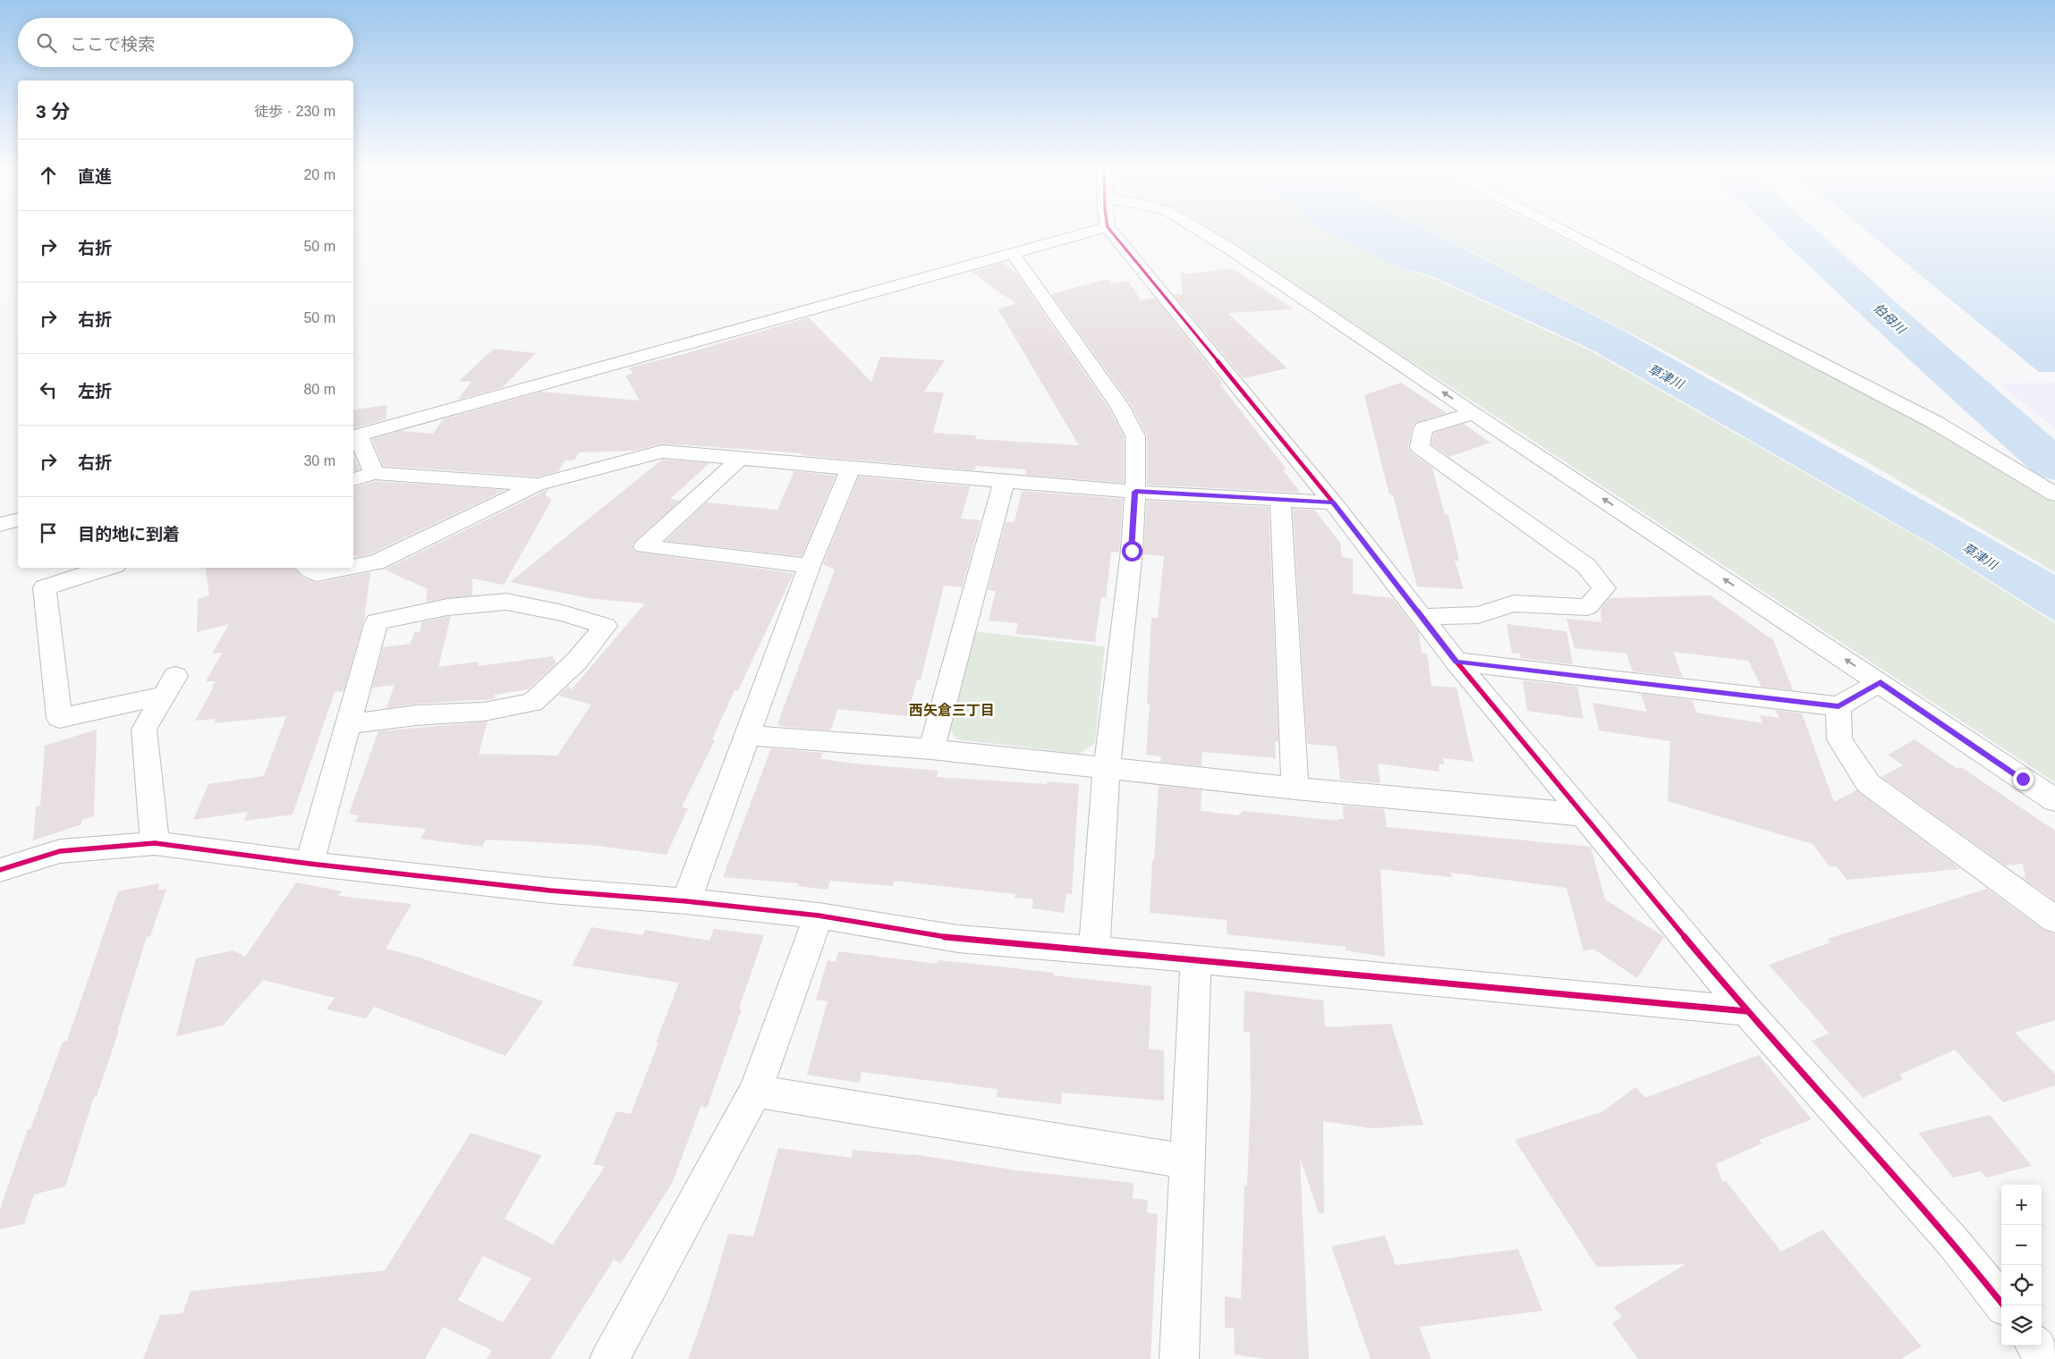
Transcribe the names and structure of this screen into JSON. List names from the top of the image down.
{
  "districts": ["西矢倉三丁目"],
  "water": ["伯母川", "草津川"],
  "page": {
    "search": "ここで検索",
    "heading": ["3 分", "徒歩 · 230 m"],
    "list": [
      ["直進", "20 m"],
      ["右折", "50 m"],
      ["右折", "50 m"],
      ["左折", "80 m"],
      ["右折", "30 m"],
      "目的地に到着"
    ],
    "map_buttons": ["+", "−"]
  }
}
